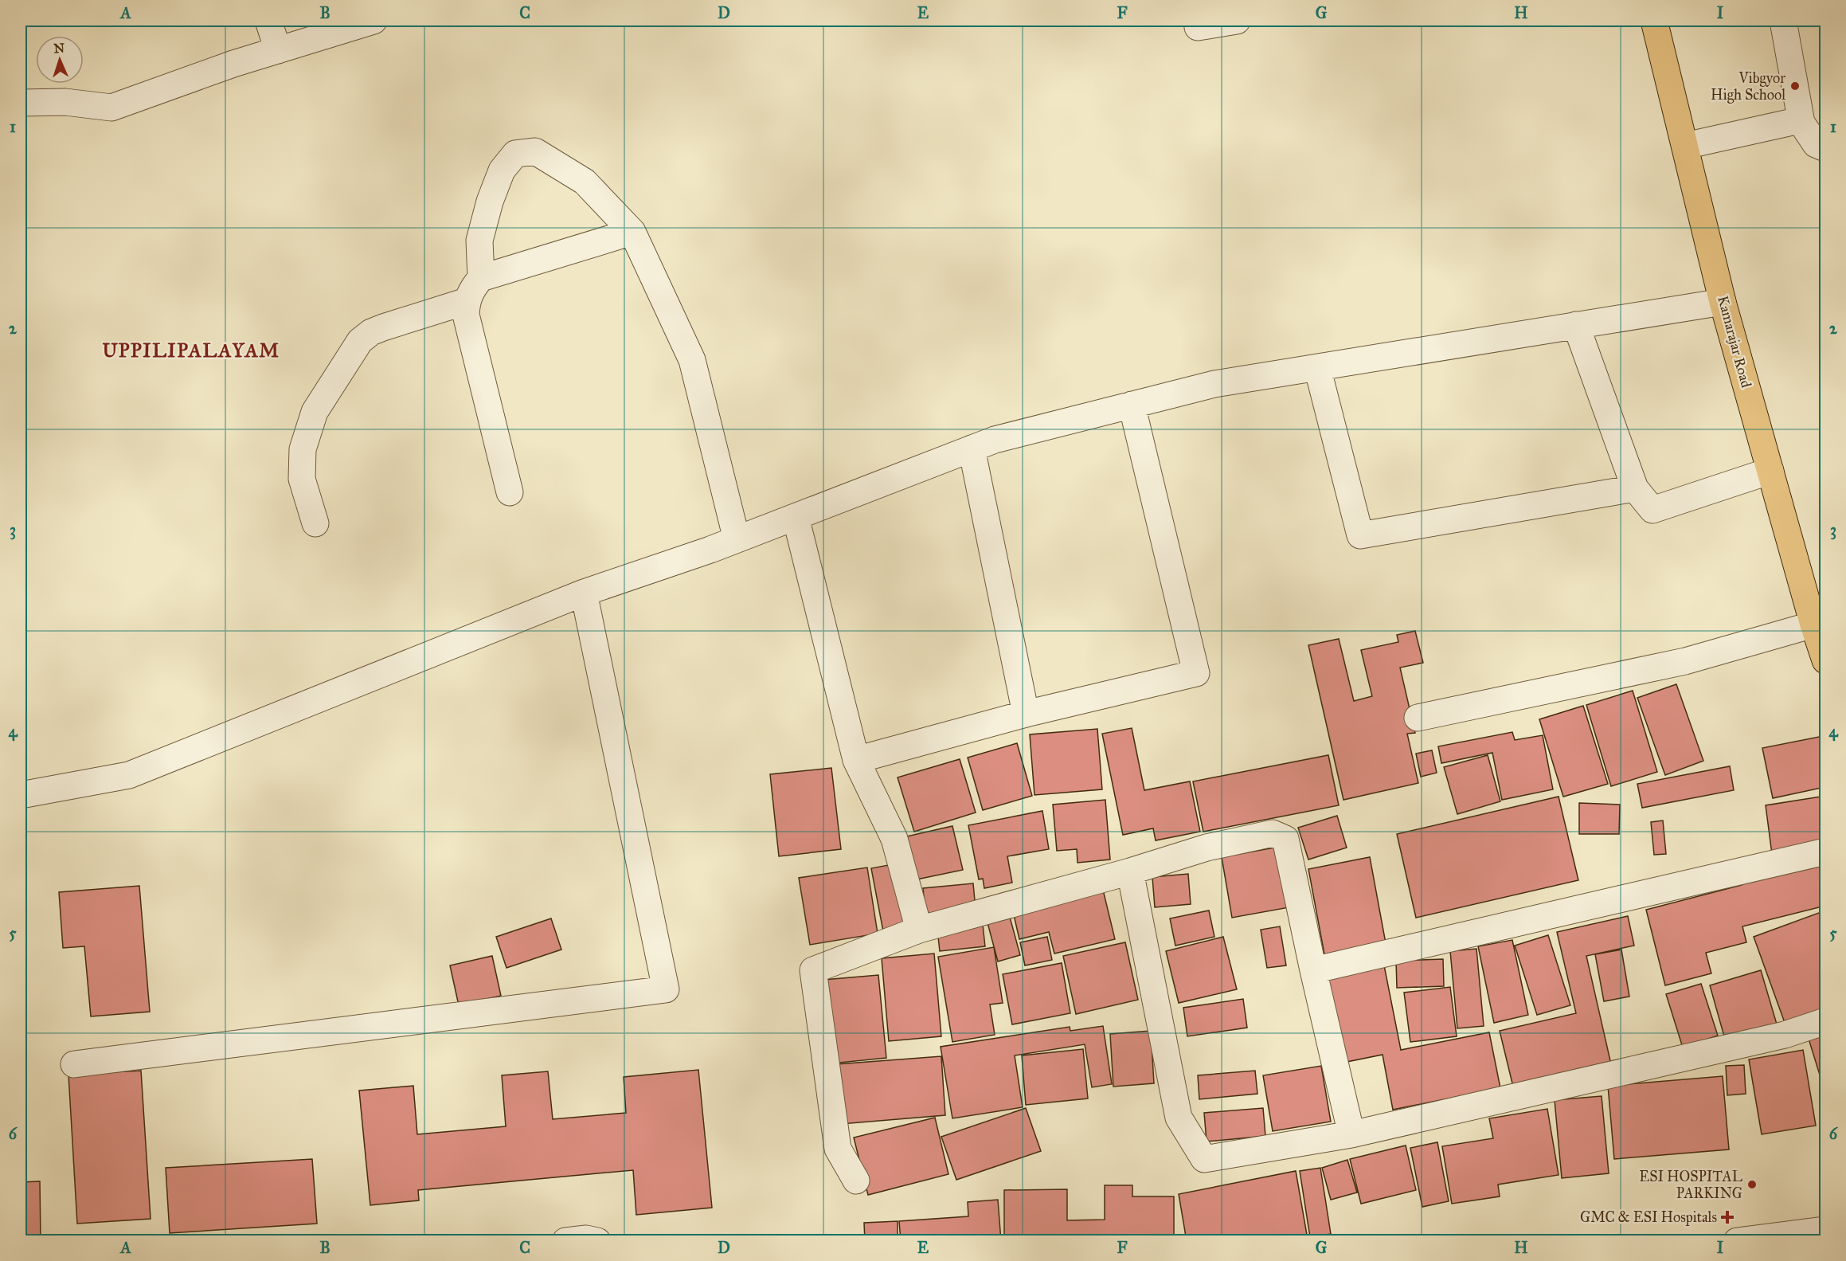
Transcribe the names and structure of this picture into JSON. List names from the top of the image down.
{
  "streets": {
    "main road": ["Kamarajar Road"]
  },
  "districts": ["UPPILIPALAYAM"],
  "places": {
    "other": ["Vibgyor High School", "ESI HOSPITAL PARKING"],
    "health": ["GMC & ESI Hospitals"]
  },
  "north": "top",
  "grid": {
    "columns": [
      "A",
      "B",
      "C",
      "D",
      "E",
      "F",
      "G",
      "H",
      "I"
    ],
    "rows": [
      "1",
      "2",
      "3",
      "4",
      "5",
      "6"
    ]
  }
}
